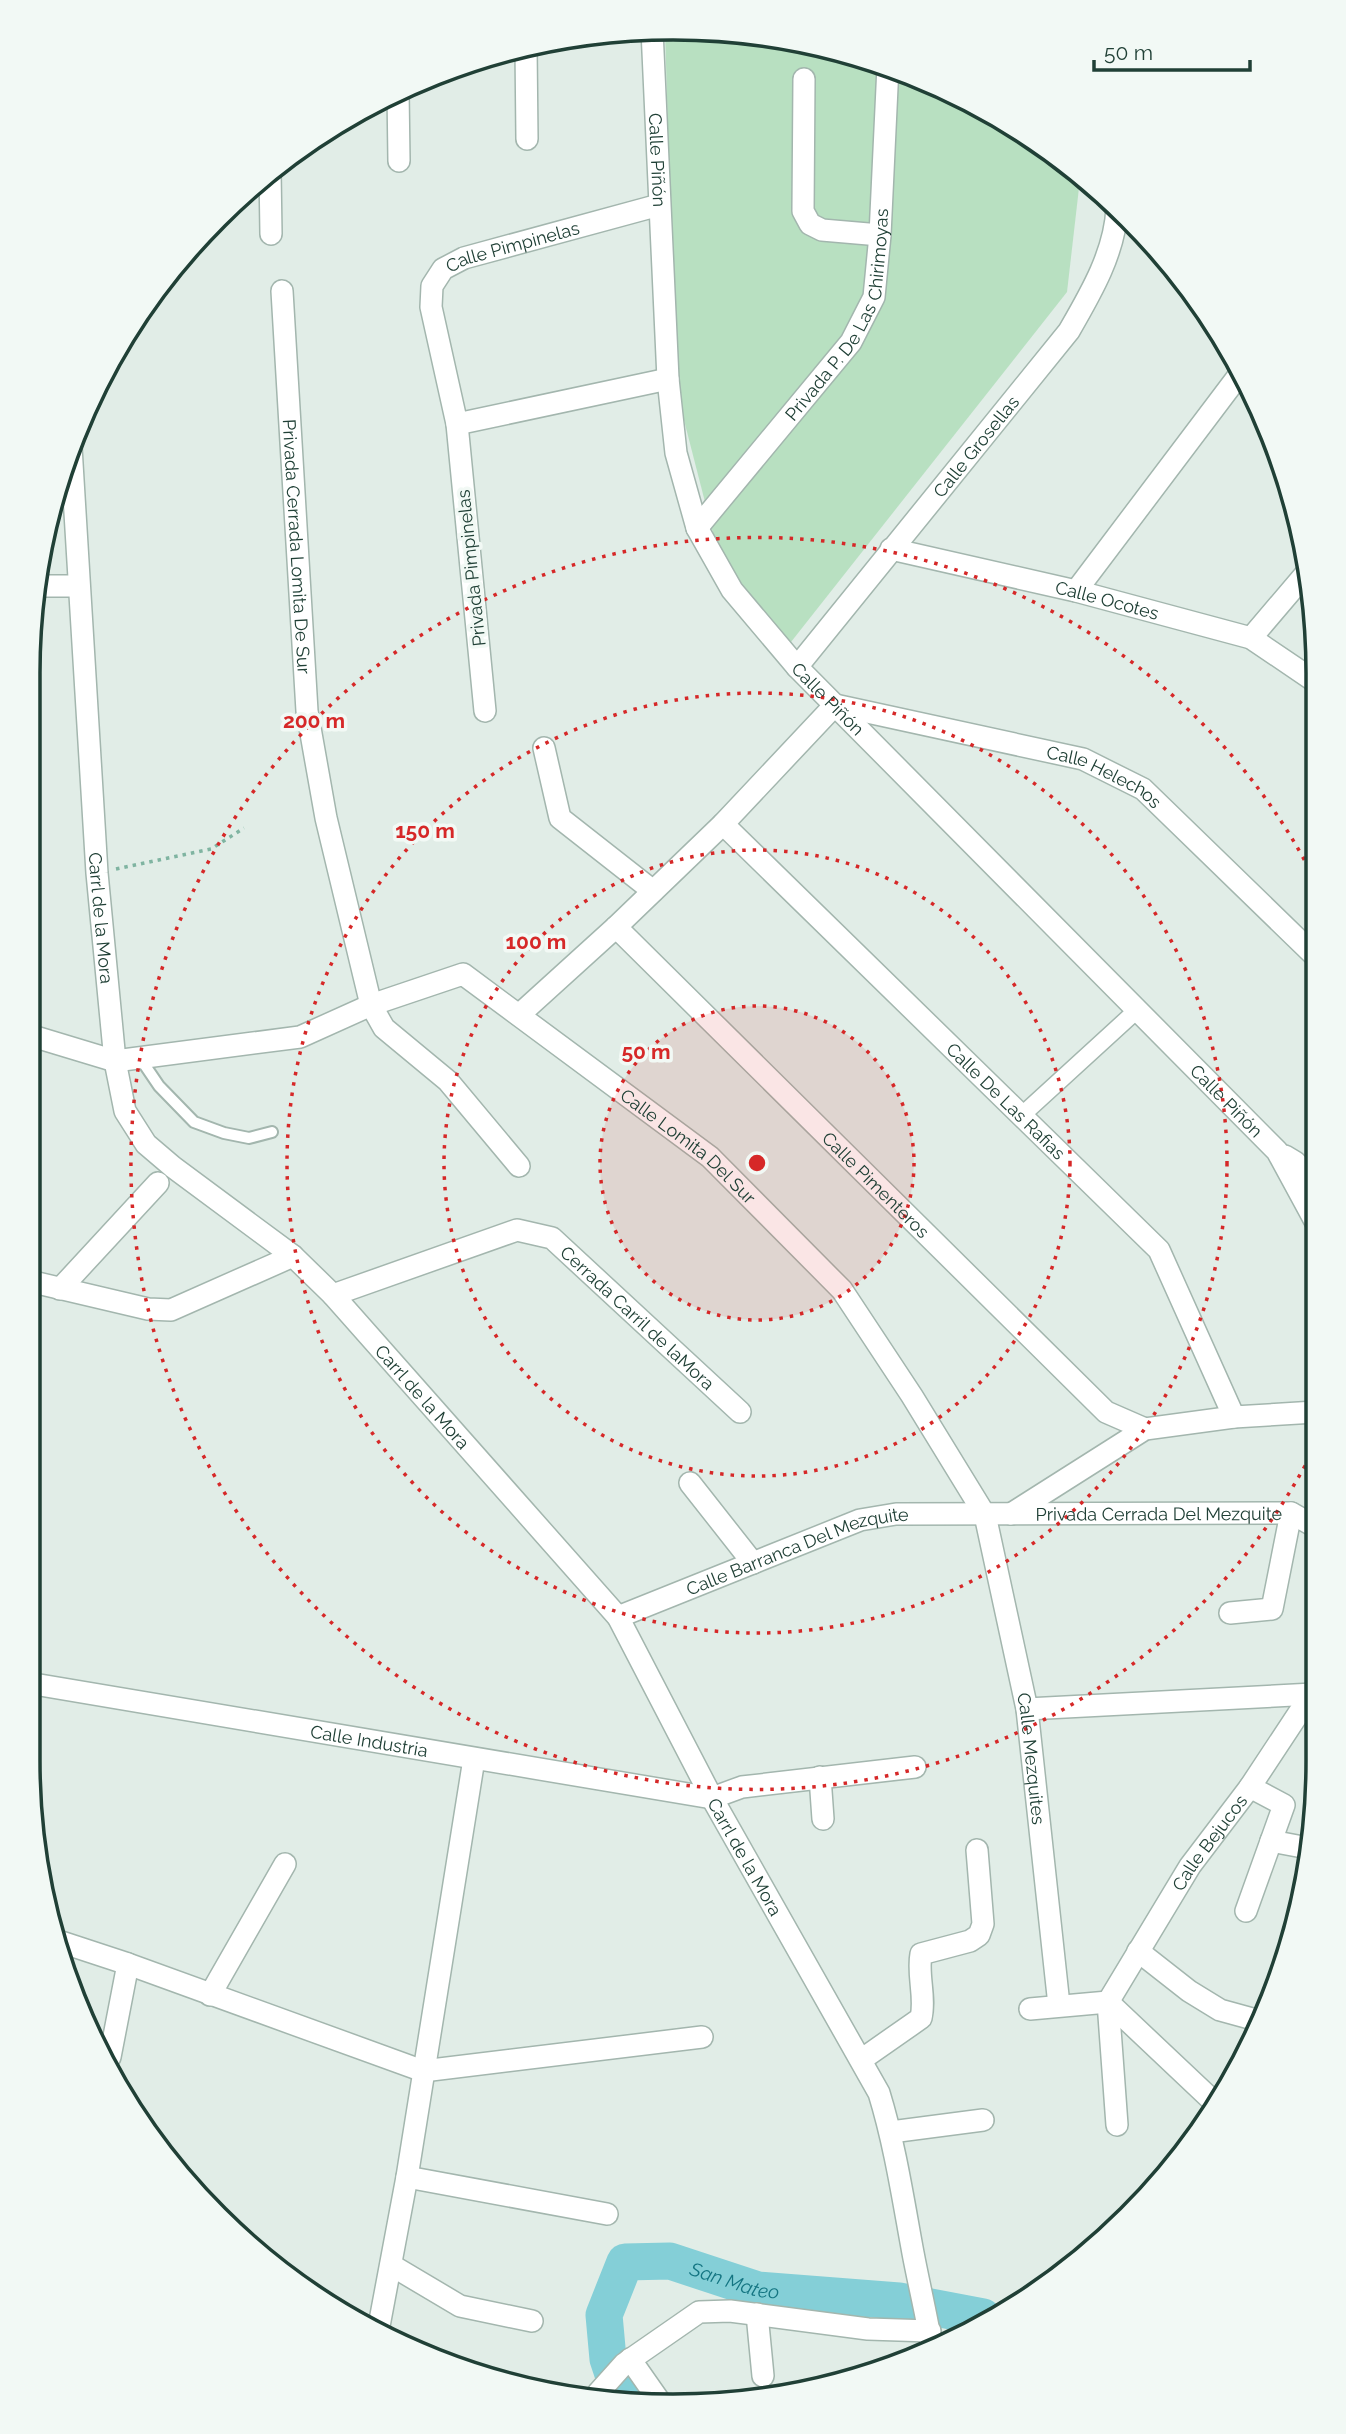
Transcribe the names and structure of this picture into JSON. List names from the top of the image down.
{
  "streets": {
    "street": [
      "Calle Piñón",
      "Calle Pimpinelas",
      "Privada P. De Las Chirimoyas",
      "Calle Grosellas",
      "Privada Cerrada Lomita De Sur",
      "Privada Pimpinelas",
      "Calle Ocotes",
      "Calle Helechos",
      "Carrl de la Mora",
      "Calle De Las Rafias",
      "Calle Lomita Del Sur",
      "Calle Pimenteros",
      "Cerrada Carril de laMora",
      "Privada Cerrada Del Mezquite",
      "Calle Barranca Del Mezquite",
      "Calle Industria",
      "Calle Mezquites",
      "Calle Bejucos"
    ]
  },
  "crossings": [
    ["Calle Piñón", "Calle Pimpinelas"],
    ["Calle Piñón", "Privada P. De Las Chirimoyas"],
    ["Calle Piñón", "Calle Grosellas"],
    ["Calle Piñón", "Calle Helechos"],
    ["Calle Pimpinelas", "Privada Pimpinelas"],
    ["Calle Grosellas", "Calle Ocotes"],
    ["Privada Cerrada Lomita De Sur", "Calle Lomita Del Sur"],
    ["Carrl de la Mora", "Calle Lomita Del Sur"],
    ["Carrl de la Mora", "Cerrada Carril de laMora"],
    ["Carrl de la Mora", "Calle Barranca Del Mezquite"],
    ["Carrl de la Mora", "Calle Industria"],
    ["Calle Lomita Del Sur", "Calle Barranca Del Mezquite"],
    ["Calle Lomita Del Sur", "Calle Mezquites"],
    ["Calle Barranca Del Mezquite", "Calle Mezquites"]
  ],
  "water": ["San Mateo"],
  "scale_bar": "50 m",
  "rings": [
    "200 m",
    "150 m",
    "100 m",
    "50 m"
  ]
}
